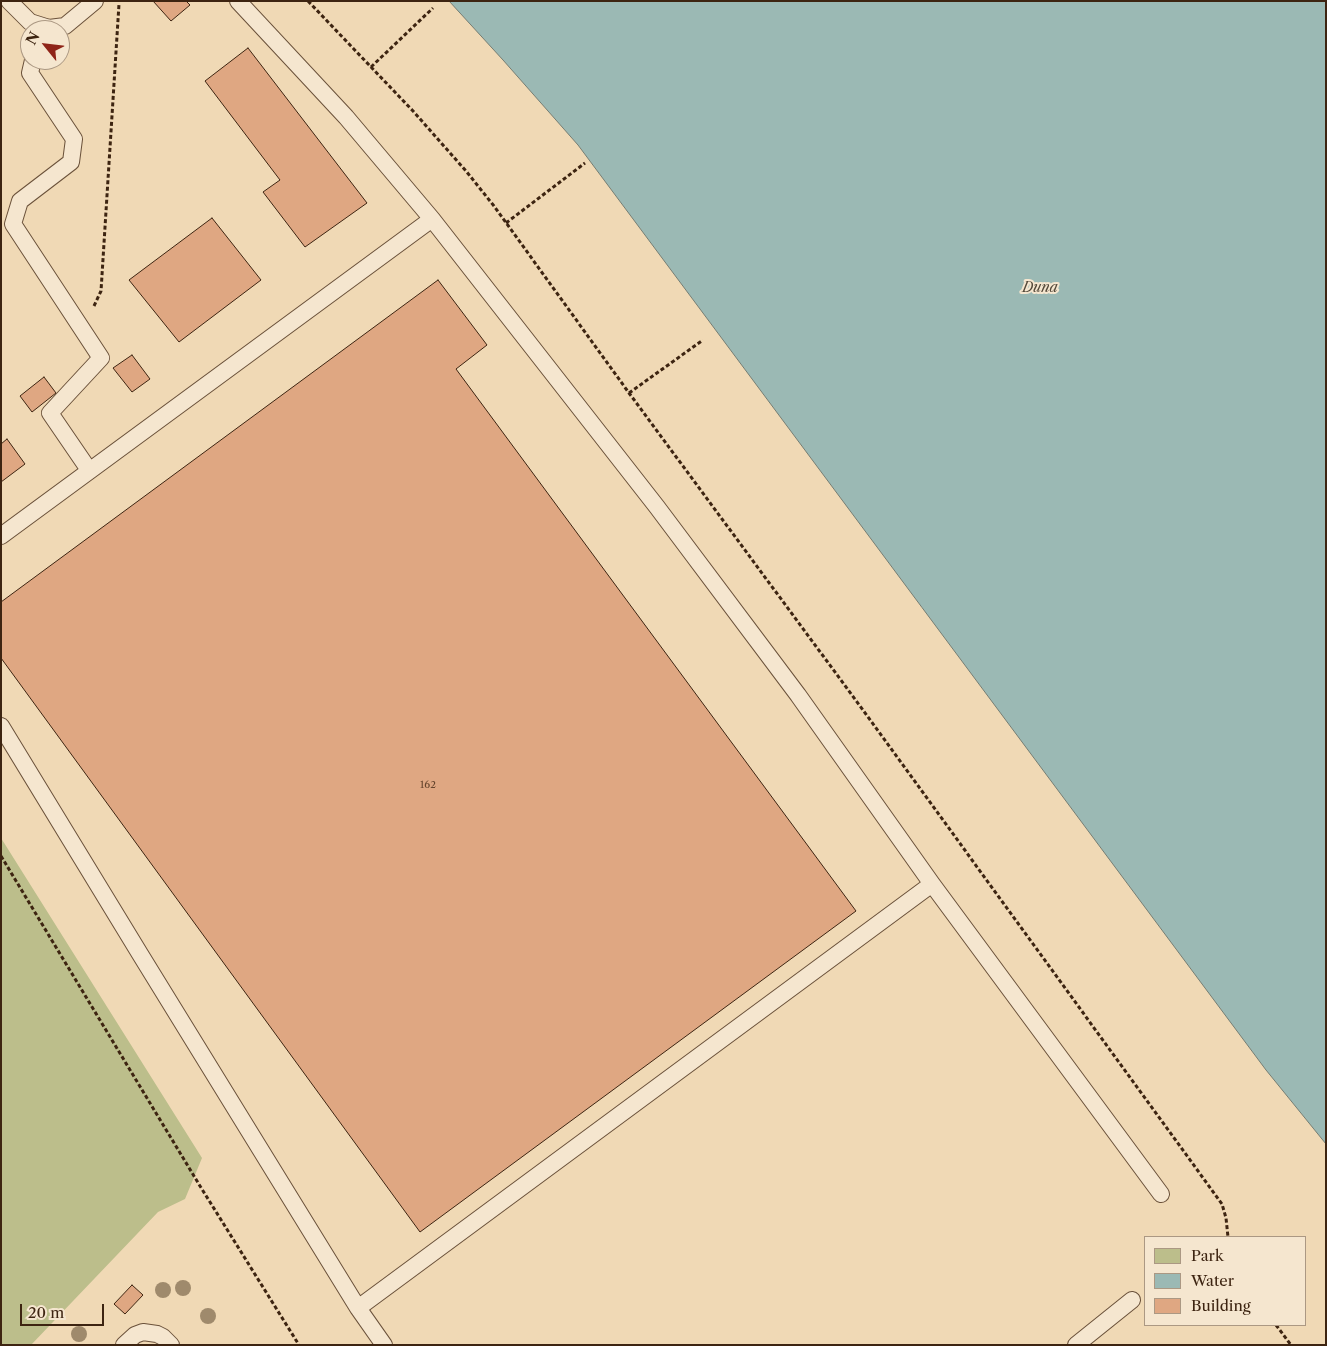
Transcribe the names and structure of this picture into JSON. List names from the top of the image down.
{
  "water": ["Duna"],
  "house_numbers": ["162"],
  "legend": ["Park", "Water", "Building"],
  "scale_bar": "20 m",
  "north": "top left"
}
